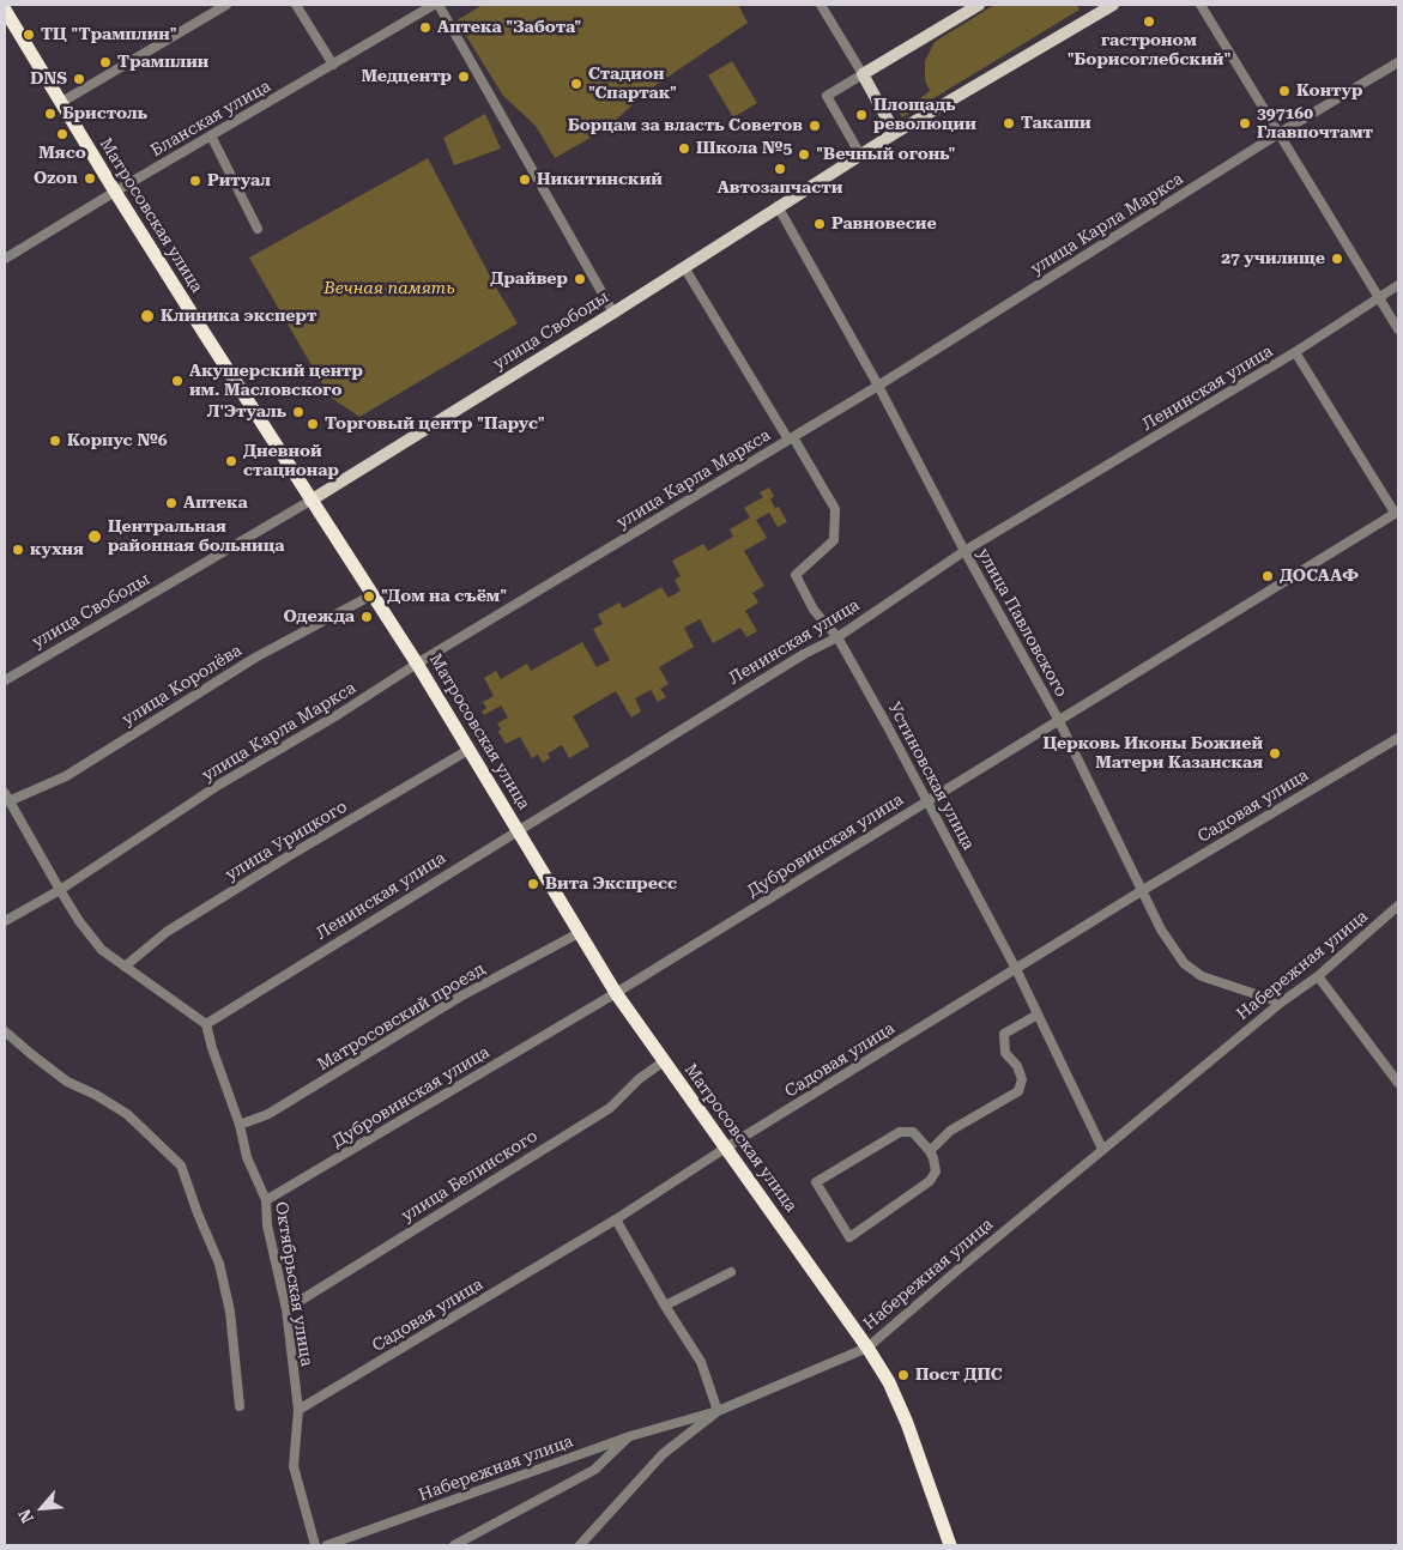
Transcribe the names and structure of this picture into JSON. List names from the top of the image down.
{
  "streets": {
    "highway": ["Матросовская улица"],
    "main road": ["улица Свободы"],
    "street": [
      "Бланская улица",
      "улица Карла Маркса",
      "Ленинская улица",
      "улица Павловского",
      "улица Королёва",
      "Устиновская улица",
      "Садовая улица",
      "улица Урицкого",
      "Дубровинская улица",
      "Набережная улица",
      "Матросовский проезд",
      "улица Белинского",
      "Октябрьская улица"
    ]
  },
  "crossings": [
    ["Бланская улица", "Матросовская улица"],
    ["Матросовская улица", "улица Карла Маркса"],
    ["Матросовская улица", "улица Свободы"],
    ["Матросовская улица", "Ленинская улица"],
    ["Матросовская улица", "улица Королёва"],
    ["Матросовская улица", "Садовая улица"],
    ["Матросовская улица", "улица Урицкого"],
    ["Матросовская улица", "Дубровинская улица"],
    ["Матросовская улица", "Набережная улица"],
    ["Матросовская улица", "Матросовский проезд"],
    ["Матросовская улица", "улица Белинского"],
    ["улица Карла Маркса", "улица Павловского"],
    ["улица Карла Маркса", "Устиновская улица"],
    ["улица Свободы", "улица Павловского"],
    ["улица Свободы", "Устиновская улица"],
    ["Ленинская улица", "улица Павловского"],
    ["Ленинская улица", "Устиновская улица"],
    ["Ленинская улица", "Октябрьская улица"],
    ["улица Павловского", "Садовая улица"],
    ["улица Павловского", "Дубровинская улица"],
    ["улица Павловского", "Набережная улица"],
    ["Устиновская улица", "Садовая улица"],
    ["Устиновская улица", "Дубровинская улица"],
    ["Устиновская улица", "Набережная улица"],
    ["Садовая улица", "Октябрьская улица"],
    ["Дубровинская улица", "Октябрьская улица"],
    ["Матросовский проезд", "Октябрьская улица"],
    ["улица Белинского", "Октябрьская улица"]
  ],
  "parks": ["Вечная память"],
  "places": [
    "гастроном \"Борисоглебский\"",
    "Аптека \"Забота\"",
    "ТЦ \"Трамплин\"",
    "Трамплин",
    "Медцентр",
    "DNS",
    "Стадион \"Спартак\"",
    "Контур",
    "Бристоль",
    "Площадь революции",
    "Такаши",
    "397160 Главпочтамт",
    "Борцам за власть Советов",
    "Мясо",
    "Школа №5",
    "\"Вечный огонь\"",
    "Автозапчасти",
    "Ozon",
    "Никитинский",
    "Ритуал",
    "Равновесие",
    "27 училище",
    "Драйвер",
    "Клиника эксперт",
    "Акушерский центр им. Масловского",
    "Л'Этуаль",
    "Торговый центр \"Парус\"",
    "Корпус №6",
    "Дневной стационар",
    "Аптека",
    "Центральная районная больница",
    "кухня",
    "ДОСААФ",
    "\"Дом на съём\"",
    "Одежда",
    "Церковь Иконы Божией Матери Казанская",
    "Вита Экспресс",
    "Пост ДПС"
  ],
  "north": "bottom left"
}
